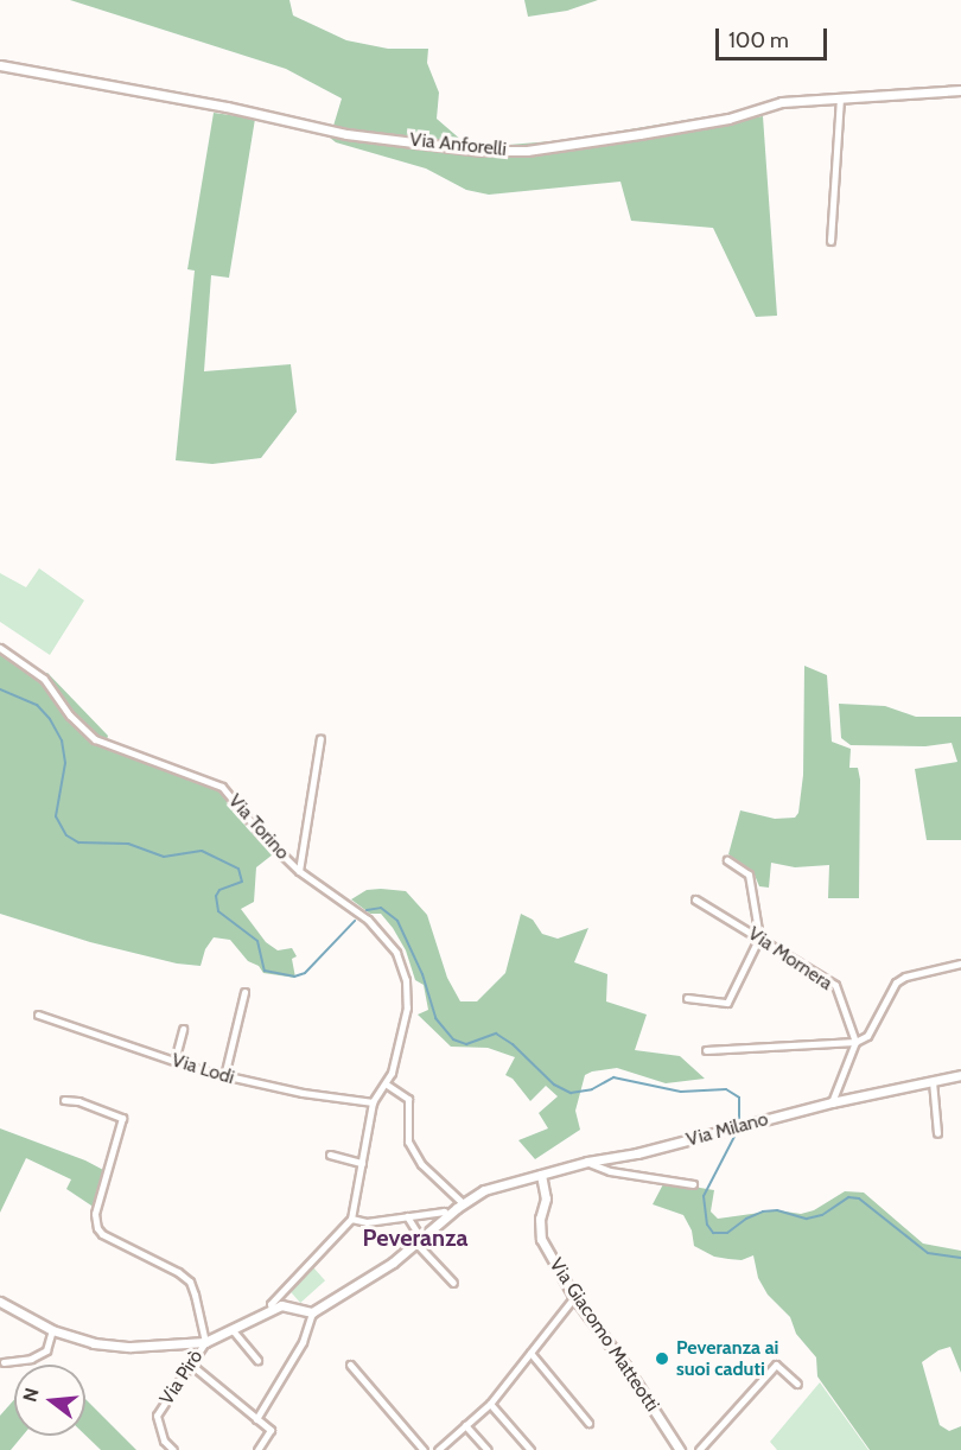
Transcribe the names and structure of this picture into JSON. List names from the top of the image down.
{
  "streets": {
    "street": [
      "Via Anforelli",
      "Via Torino",
      "Via Mornera",
      "Via Lodi",
      "Via Milano",
      "Via Giacomo Matteotti",
      "Via Pirò"
    ]
  },
  "crossings": [
    ["Via Milano", "Via Giacomo Matteotti"]
  ],
  "districts": ["Peveranza"],
  "places": ["Peveranza ai suoi caduti"],
  "scale_bar": "100 m",
  "north": "left"
}
